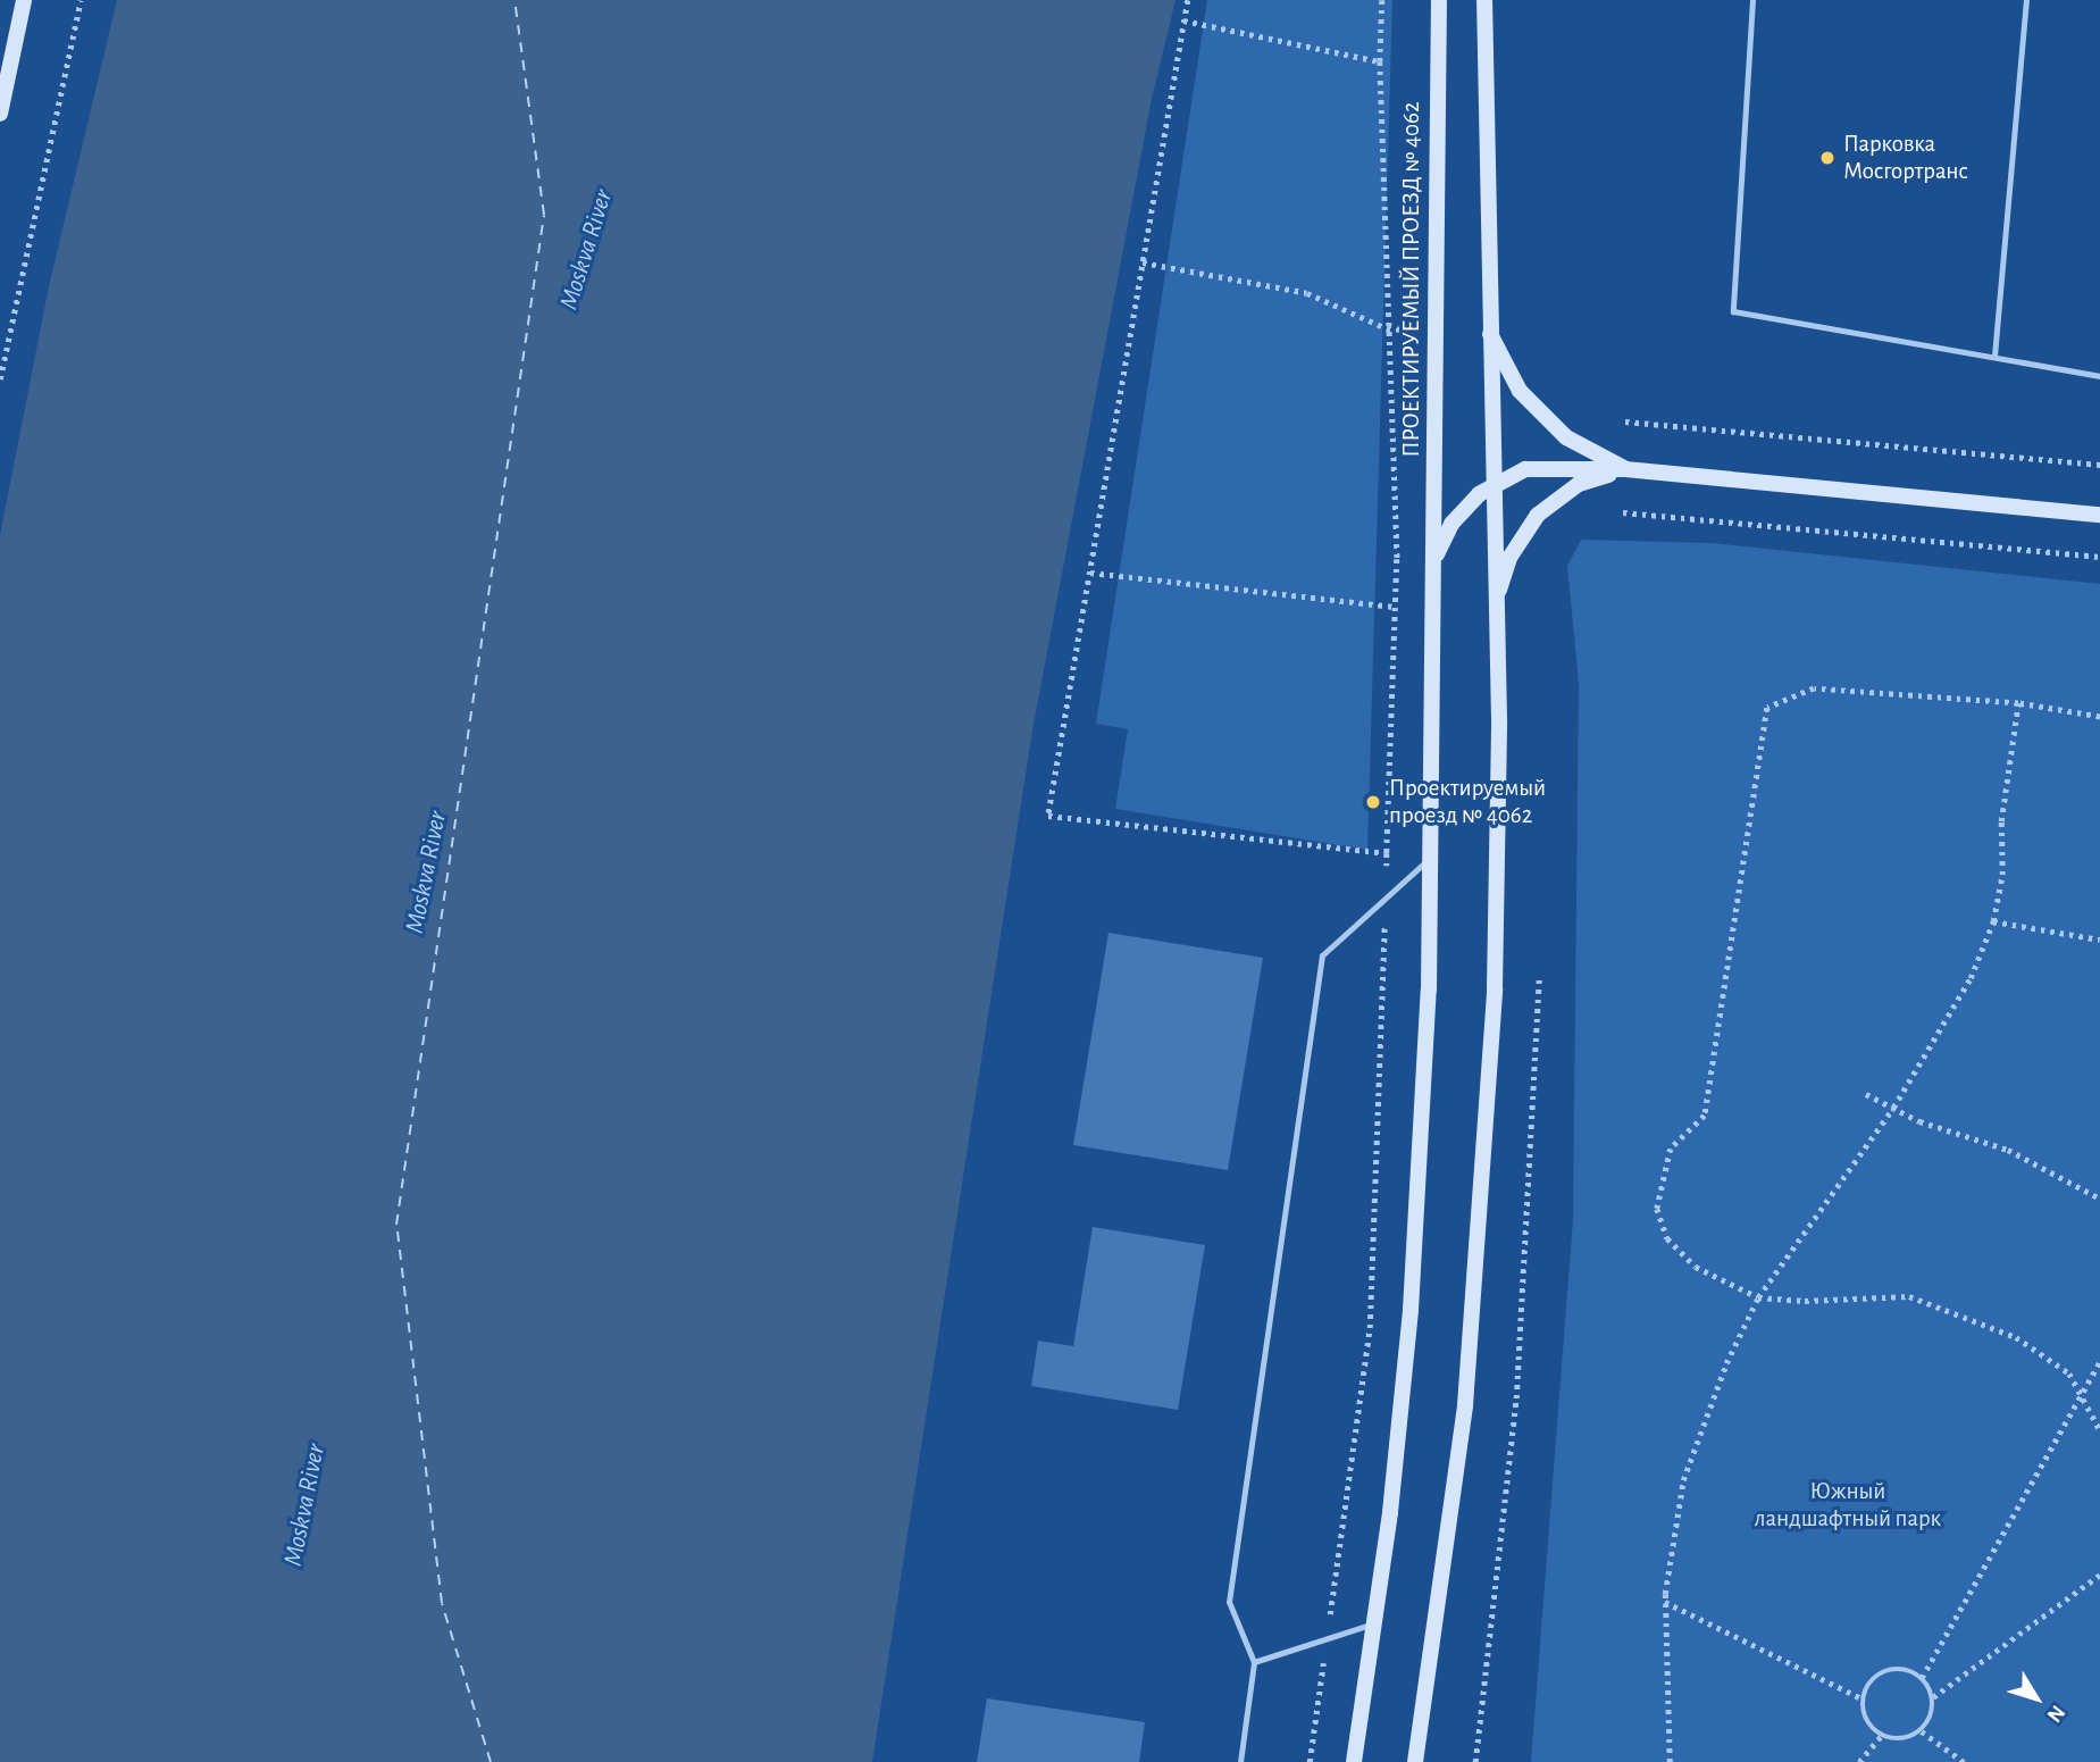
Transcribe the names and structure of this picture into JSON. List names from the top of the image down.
{
  "streets": {
    "main road": ["ПРОЕКТИРУЕМЫЙ ПРОЕЗД № 4062"]
  },
  "water": ["Moskva River"],
  "parks": ["Южный ландшафтный парк"],
  "places": ["Парковка Мосгортранс", "Проектируемый проезд № 4062"],
  "north": "bottom right"
}
